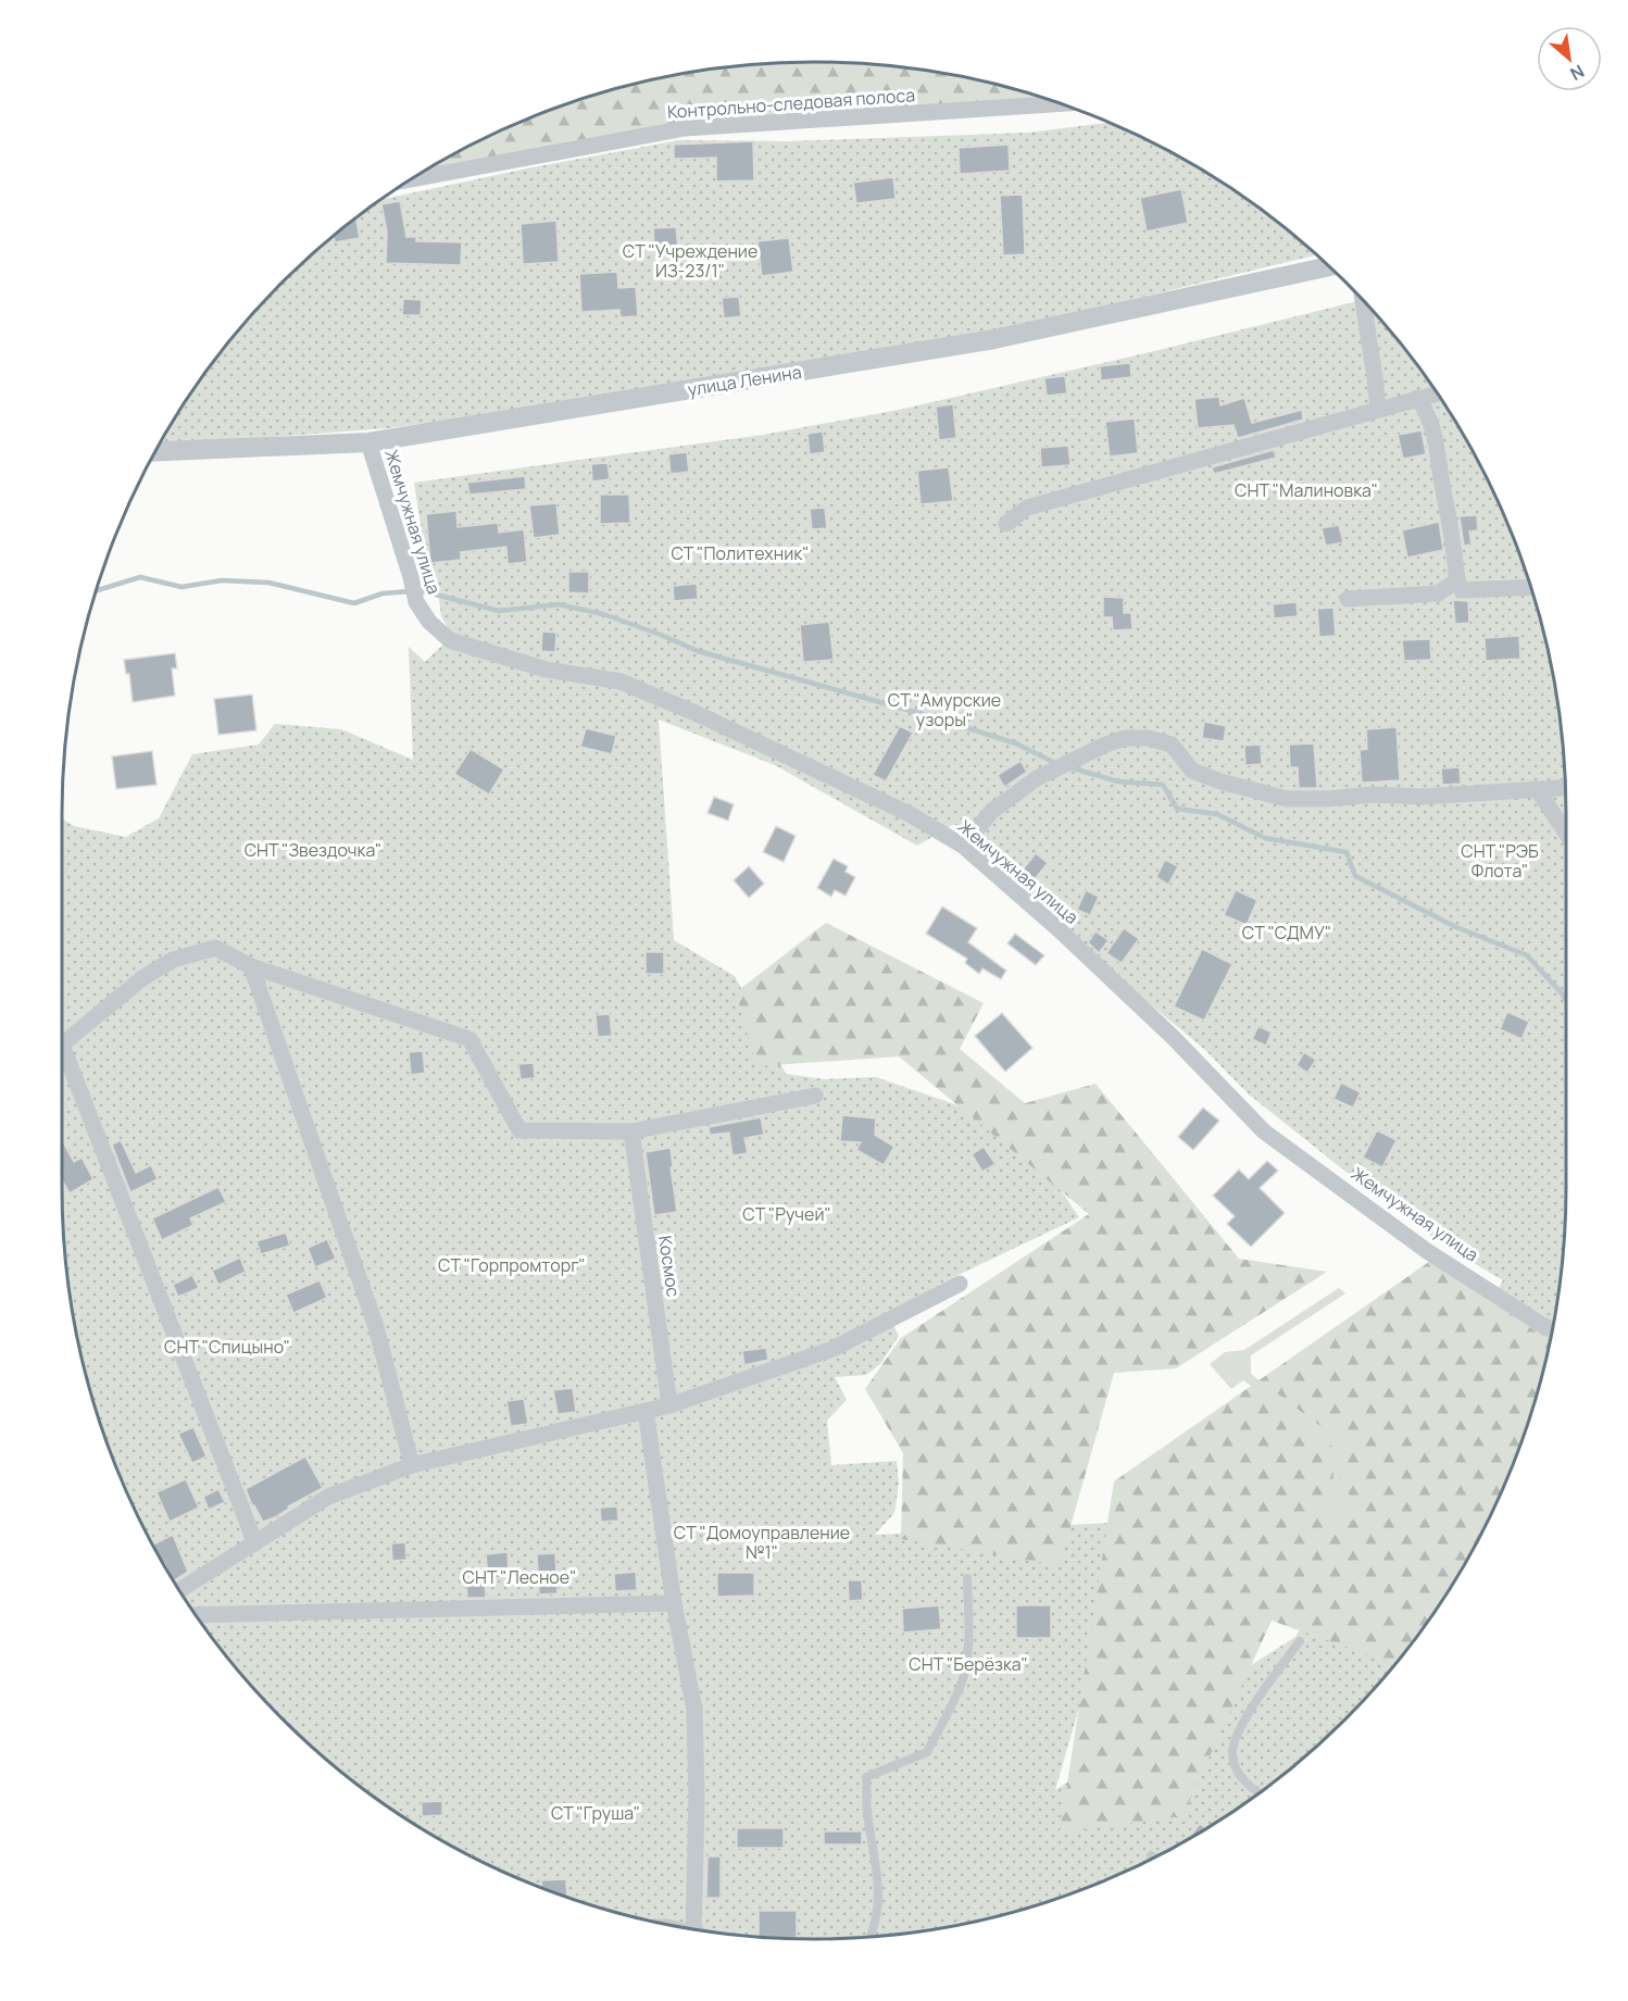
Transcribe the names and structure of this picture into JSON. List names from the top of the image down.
{
  "streets": {
    "street": [
      "Контрольно-следовая полоса",
      "улица Ленина",
      "Жемчужная улица",
      "Космос"
    ]
  },
  "crossings": [
    ["улица Ленина", "Жемчужная улица"]
  ],
  "parks": [
    "СТ \"Учреждение ИЗ-23/1\"",
    "СНТ \"Малиновка\"",
    "СТ \"Политехник\"",
    "СТ \"Амурские узоры\"",
    "СНТ \"Звездочка\"",
    "СНТ \"РЭБ Флота\"",
    "СТ \"СДМУ\"",
    "СТ \"Ручей\"",
    "СТ \"Горпромторг\"",
    "СНТ \"Спицыно\"",
    "СТ \"Домоуправление №1\"",
    "СНТ \"Лесное\"",
    "СНТ \"Берёзка\"",
    "СТ \"Груша\""
  ],
  "north": "bottom right"
}
